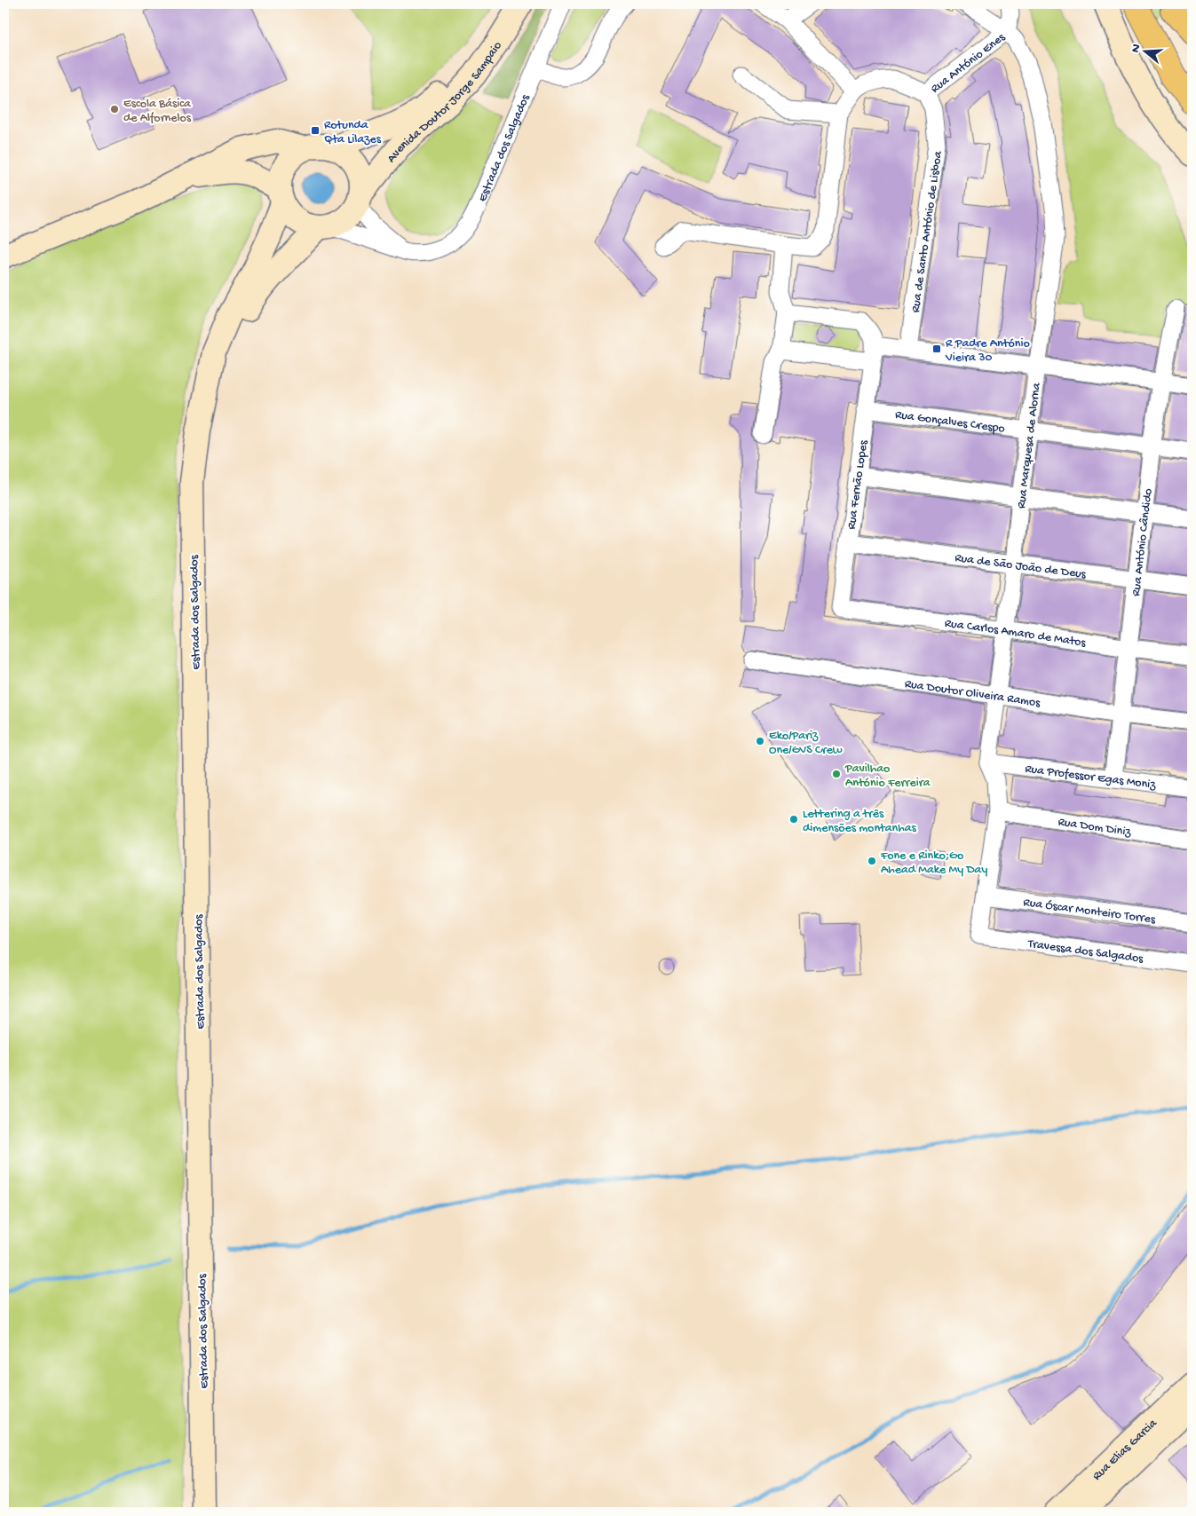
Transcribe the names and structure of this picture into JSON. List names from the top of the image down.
{
  "streets": {
    "main road": ["Avenida Doutor Jorge Sampaio", "Estrada dos Salgados", "Rua Elias Garcia"],
    "street": [
      "Rua António Enes",
      "Rua de Santo António de Lisboa",
      "Rua Gonçalves Crespo",
      "Rua Marquesa de Alorna",
      "Rua Fernão Lopes",
      "Rua António Cândido",
      "Rua de São João de Deus",
      "Rua Carlos Amaro de Matos",
      "Rua Doutor Oliveira Ramos",
      "Rua Professor Egas Moniz",
      "Rua Dom Diniz",
      "Rua Óscar Monteiro Torres",
      "Travessa dos Salgados"
    ]
  },
  "crossings": [
    ["Rua António Enes", "Rua de Santo António de Lisboa"],
    ["Rua António Enes", "Rua Marquesa de Alorna"],
    ["Avenida Doutor Jorge Sampaio", "Estrada dos Salgados"],
    ["Rua Gonçalves Crespo", "Rua Marquesa de Alorna"],
    ["Rua Gonçalves Crespo", "Rua Fernão Lopes"],
    ["Rua Gonçalves Crespo", "Rua António Cândido"],
    ["Rua Marquesa de Alorna", "Rua de São João de Deus"],
    ["Rua Marquesa de Alorna", "Rua Carlos Amaro de Matos"],
    ["Rua Marquesa de Alorna", "Rua Doutor Oliveira Ramos"],
    ["Rua Marquesa de Alorna", "Rua Professor Egas Moniz"],
    ["Rua Fernão Lopes", "Rua de São João de Deus"],
    ["Rua Fernão Lopes", "Rua Carlos Amaro de Matos"],
    ["Rua António Cândido", "Rua de São João de Deus"],
    ["Rua António Cândido", "Rua Carlos Amaro de Matos"],
    ["Rua António Cândido", "Rua Doutor Oliveira Ramos"],
    ["Rua António Cândido", "Rua Professor Egas Moniz"],
    ["Rua Óscar Monteiro Torres", "Travessa dos Salgados"]
  ],
  "places": {
    "other": [
      "Escola Básica de Alfornelos",
      "Eko/Pariz One/GVS Crew",
      "Pavilhao António Ferreira",
      "Lettering a três dimensões montanhas",
      "Fone e Rinko;Go Ahead Make My Day"
    ],
    "transit": ["Rotunda Qta Lilazes", "R Padre António Vieira 30"]
  },
  "north": "left"
}
